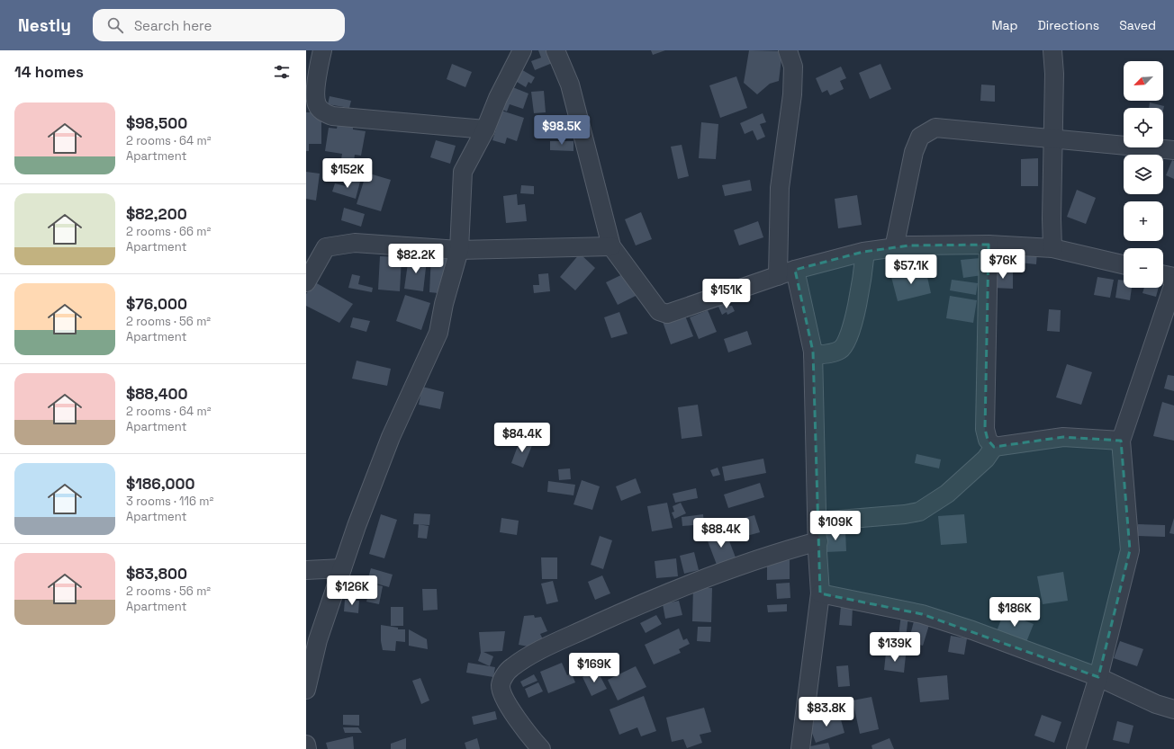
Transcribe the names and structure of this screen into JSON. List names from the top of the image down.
{
  "north": "bottom left",
  "page": {
    "header": "Nestly",
    "search": "Search here",
    "nav": ["Map", "Directions", "Saved"],
    "heading": "14 homes",
    "map_buttons": ["+", "−"],
    "list": [
      {
        "name": "$98,500",
        "note": "2 rooms · 64 m² · Apartment"
      },
      {
        "name": "$82,200",
        "note": "2 rooms · 66 m² · Apartment"
      },
      {
        "name": "$76,000",
        "note": "2 rooms · 56 m² · Apartment"
      },
      {
        "name": "$88,400",
        "note": "2 rooms · 64 m² · Apartment"
      },
      {
        "name": "$186,000",
        "note": "3 rooms · 116 m² · Apartment"
      },
      {
        "name": "$83,800",
        "note": "2 rooms · 56 m² · Apartment"
      }
    ],
    "price": [
      "$98.5K",
      "$152K",
      "$82.2K",
      "$76K",
      "$57.1K",
      "$151K",
      "$84.4K",
      "$109K",
      "$88.4K",
      "$126K",
      "$186K",
      "$139K",
      "$169K",
      "$83.8K"
    ]
  }
}
